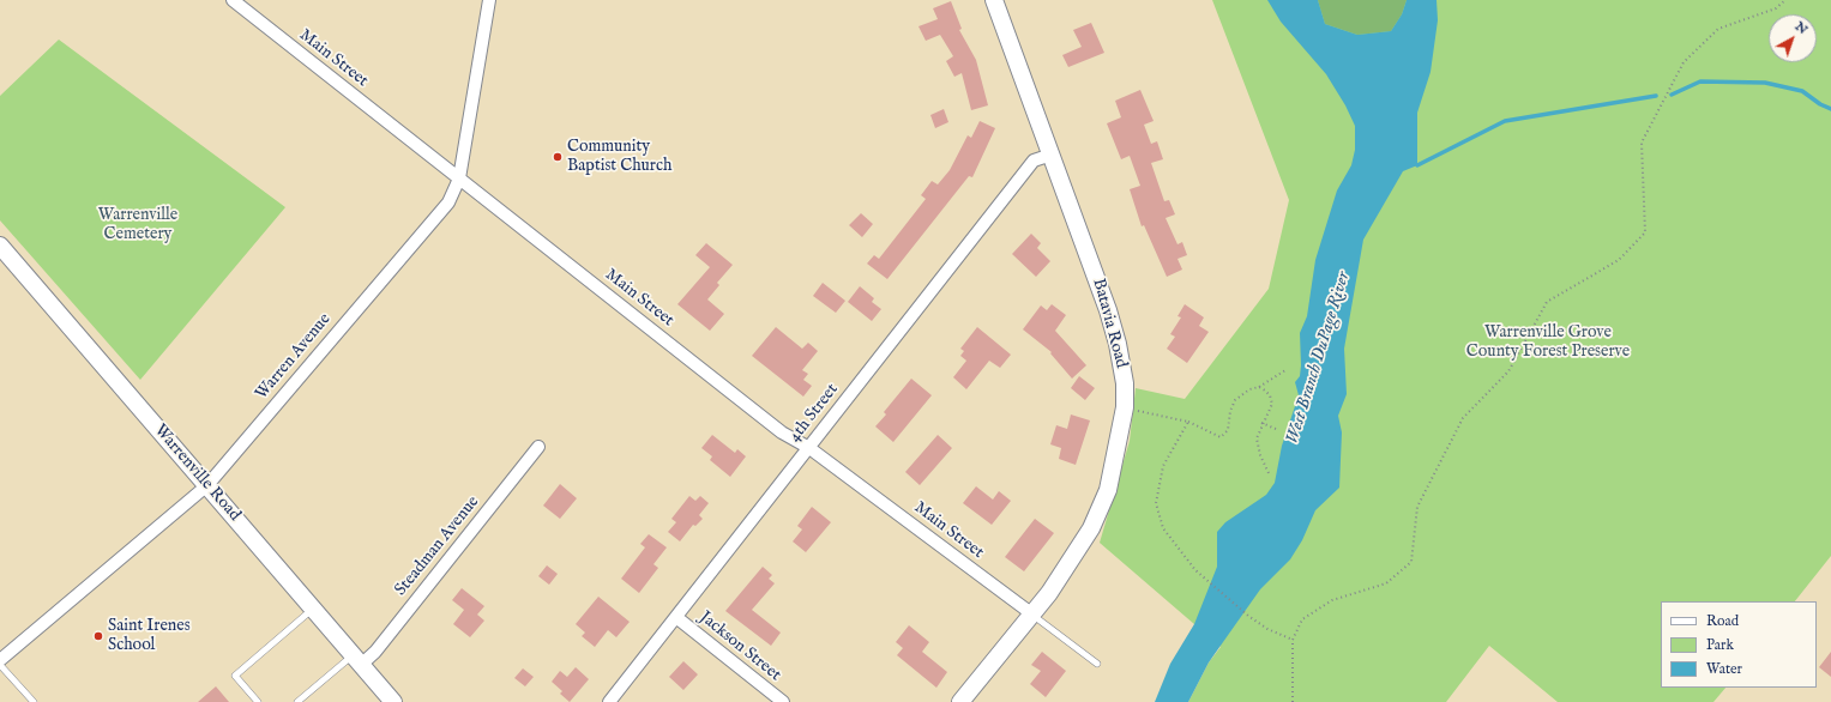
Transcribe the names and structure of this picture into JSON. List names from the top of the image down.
{
  "streets": {
    "main road": ["Batavia Road", "Warrenville Road"],
    "street": [
      "Main Street",
      "Warren Avenue",
      "4th Street",
      "Steadman Avenue",
      "Jackson Street"
    ]
  },
  "crossings": [
    ["Main Street", "Batavia Road"],
    ["Main Street", "Warren Avenue"],
    ["Main Street", "4th Street"],
    ["Batavia Road", "4th Street"],
    ["Warren Avenue", "Warrenville Road"],
    ["4th Street", "Jackson Street"],
    ["Warrenville Road", "Steadman Avenue"]
  ],
  "water": ["West Branch DuPage River"],
  "parks": ["Warrenville Cemetery", "Warrenville Grove County Forest Preserve"],
  "places": ["Community Baptist Church", "Saint Irenes School"],
  "legend": ["Road", "Park", "Water"],
  "north": "top right"
}
